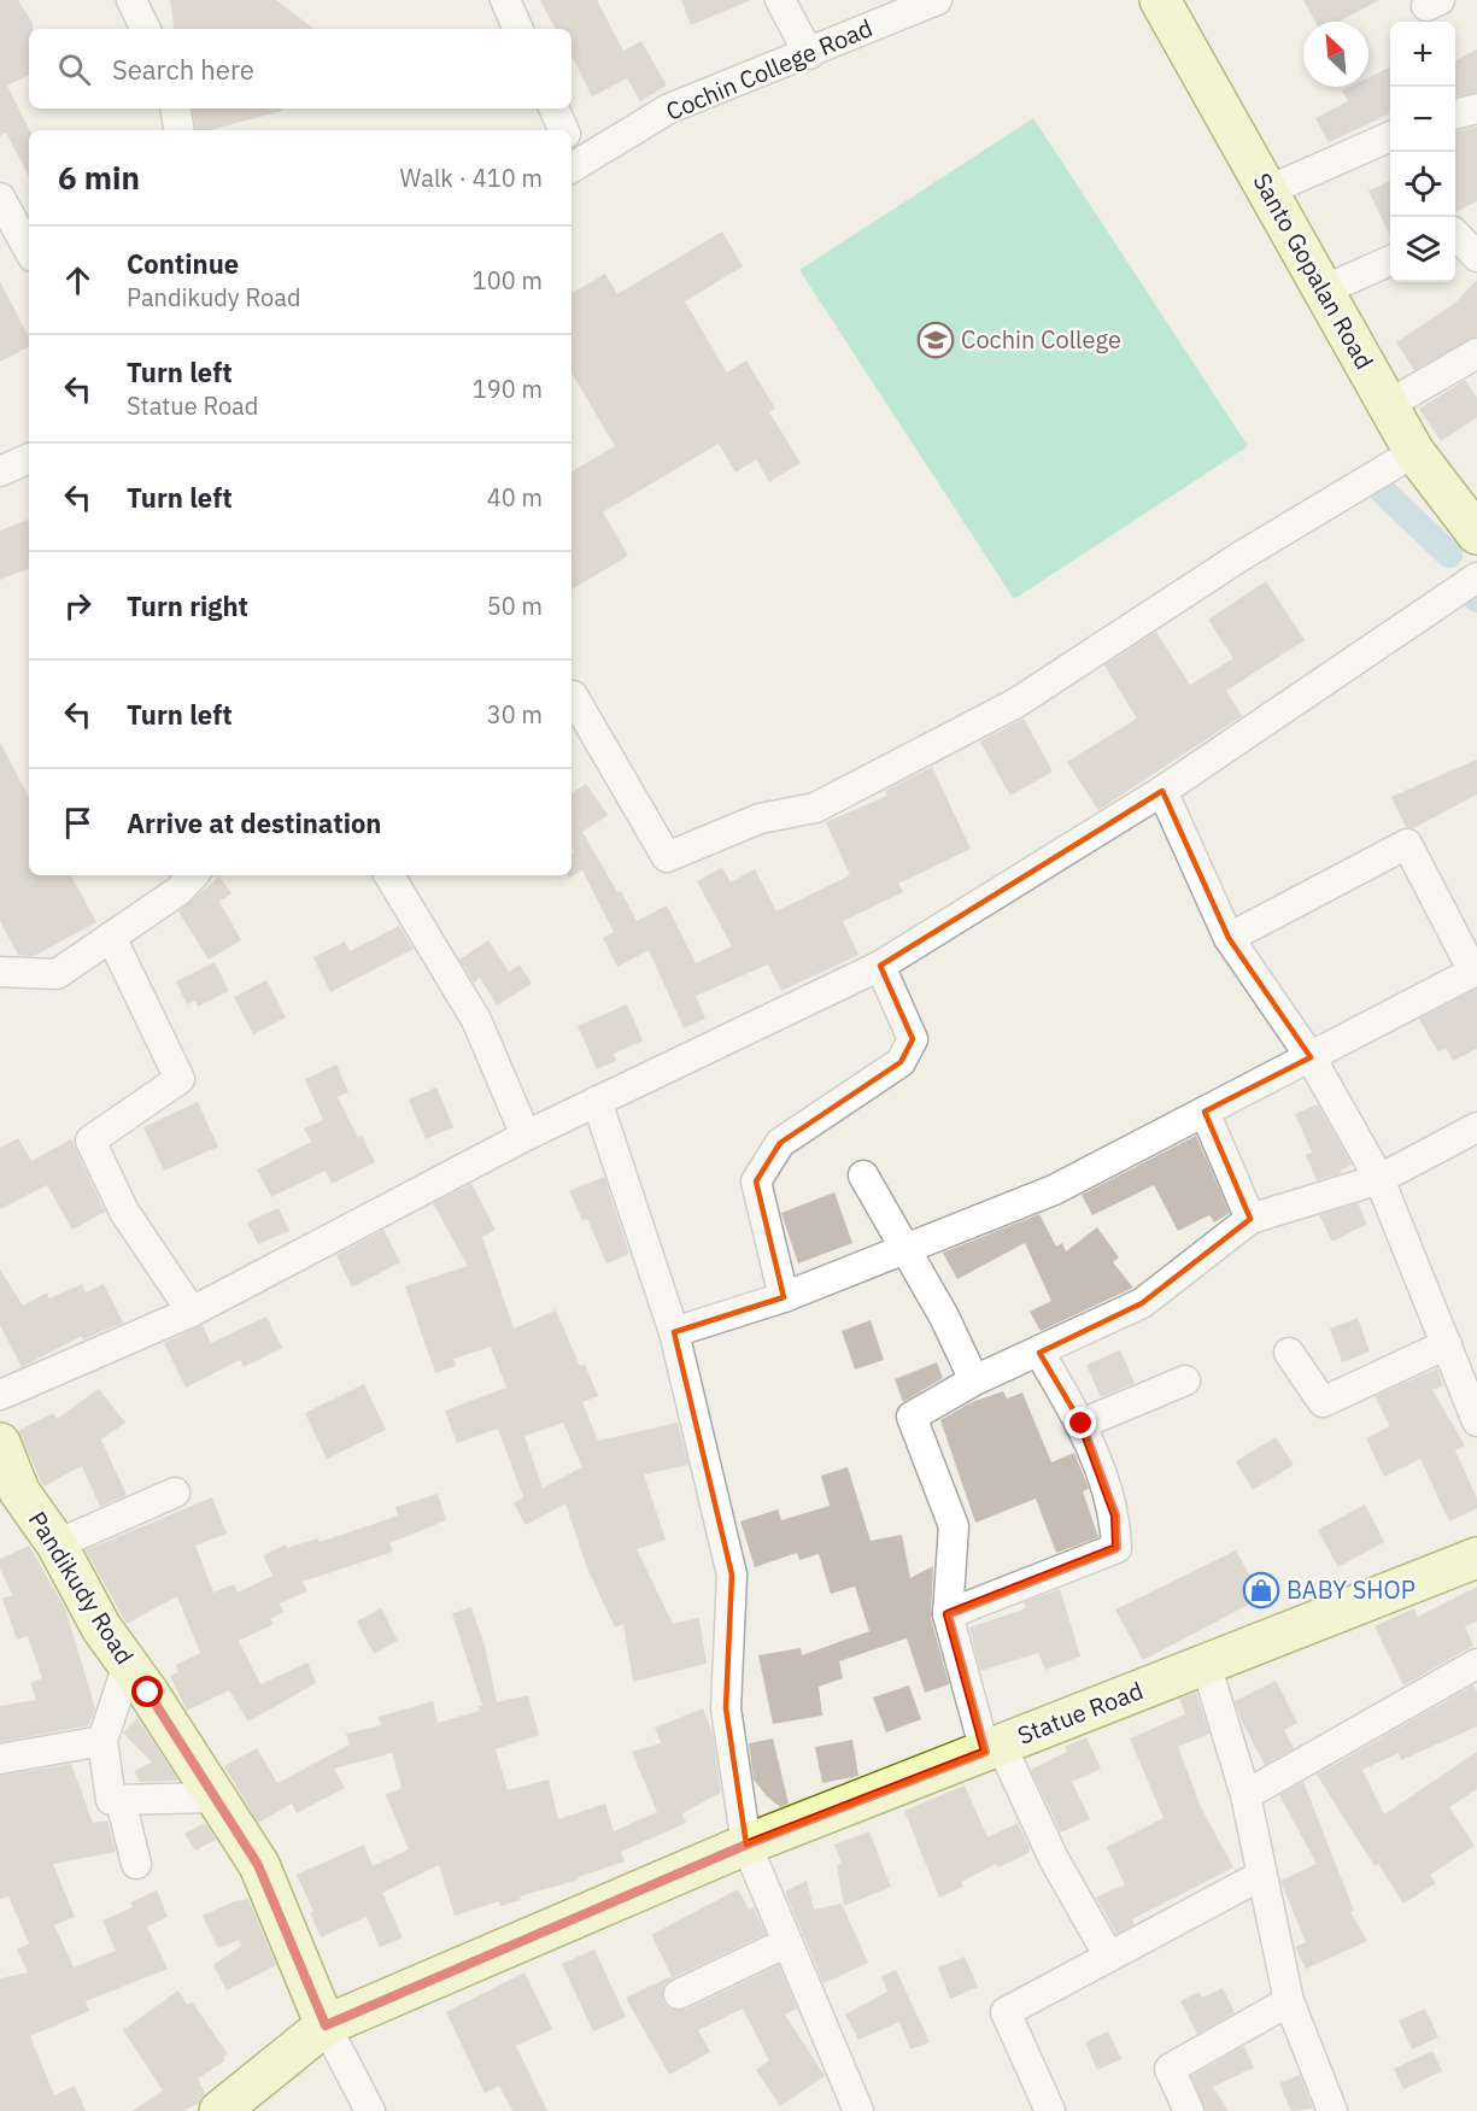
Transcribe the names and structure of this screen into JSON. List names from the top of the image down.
{
  "streets": {
    "main road": ["Santo Gopalan Road", "Pandikudy Road", "Statue Road"],
    "street": ["Cochin College Road"]
  },
  "crossings": [
    ["Pandikudy Road", "Statue Road"]
  ],
  "places": {
    "school or university": ["Cochin College"],
    "shop": ["BABY SHOP"]
  },
  "north": "top left",
  "page": {
    "map_buttons": ["+", "−"],
    "search": "Search here",
    "heading": ["6 min", "Walk · 410 m"],
    "list": [
      ["Continue", "Pandikudy Road", "100 m"],
      ["Turn left", "Statue Road", "190 m"],
      ["Turn left", "40 m"],
      ["Turn right", "50 m"],
      ["Turn left", "30 m"],
      "Arrive at destination"
    ]
  }
}
